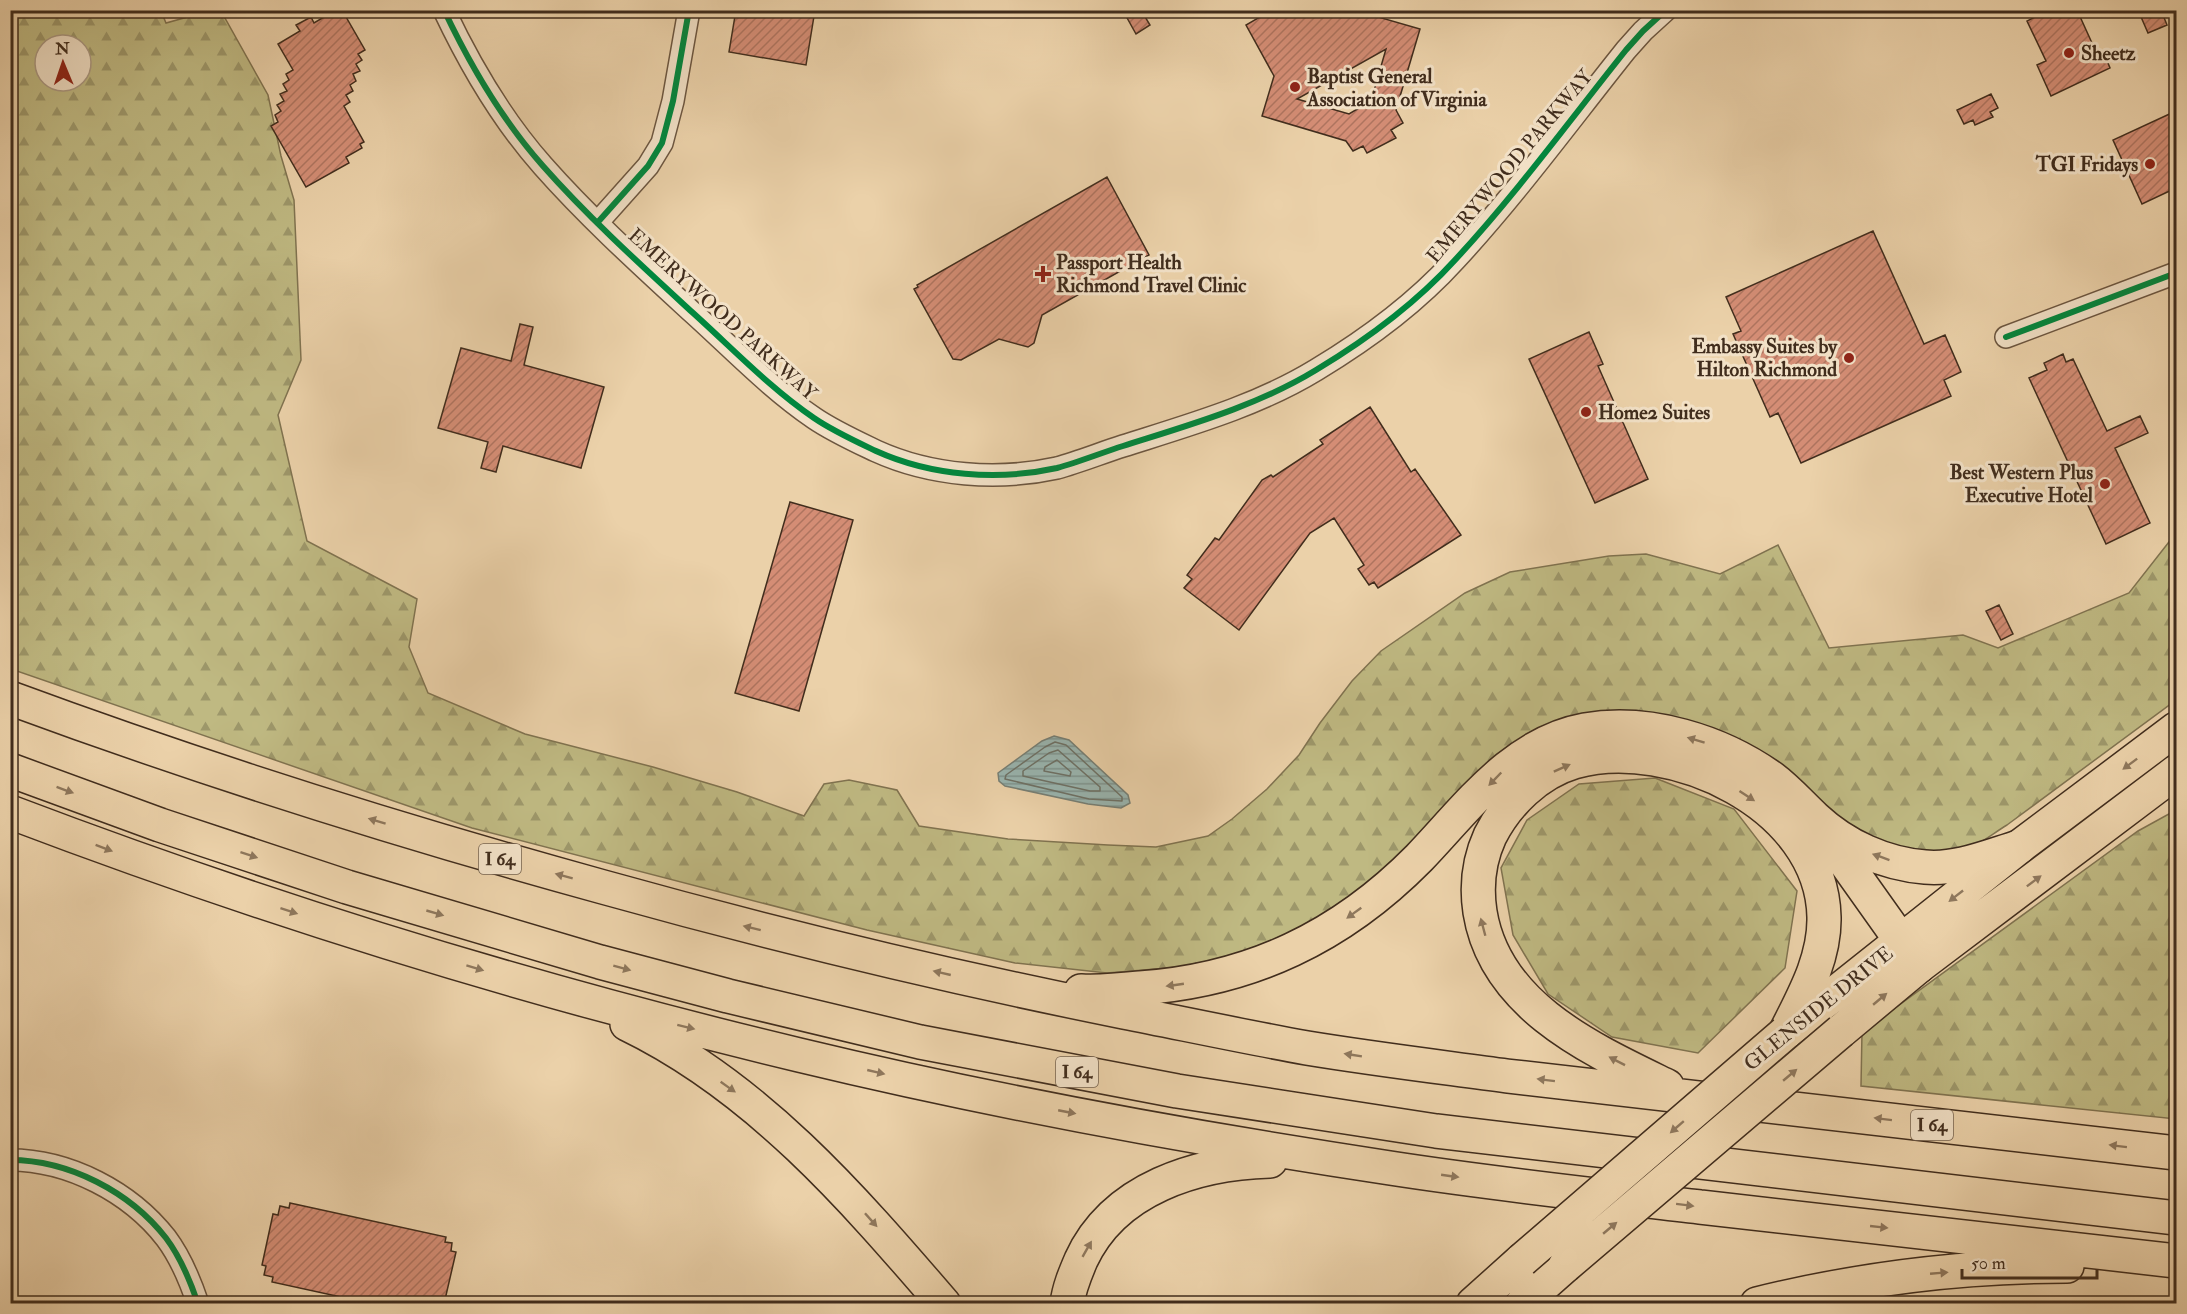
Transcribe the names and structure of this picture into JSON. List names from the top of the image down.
{
  "streets": {
    "main road": ["I 64", "GLENSIDE DRIVE"],
    "street": ["EMERYWOOD PARKWAY"]
  },
  "places": {
    "other": [
      "Sheetz",
      "Baptist General Association of Virginia",
      "TGI Fridays",
      "Embassy Suites by Hilton Richmond",
      "Home2 Suites",
      "Best Western Plus Executive Hotel"
    ],
    "health": ["Passport Health Richmond Travel Clinic"]
  },
  "scale_bar": "50 m",
  "north": "top"
}
